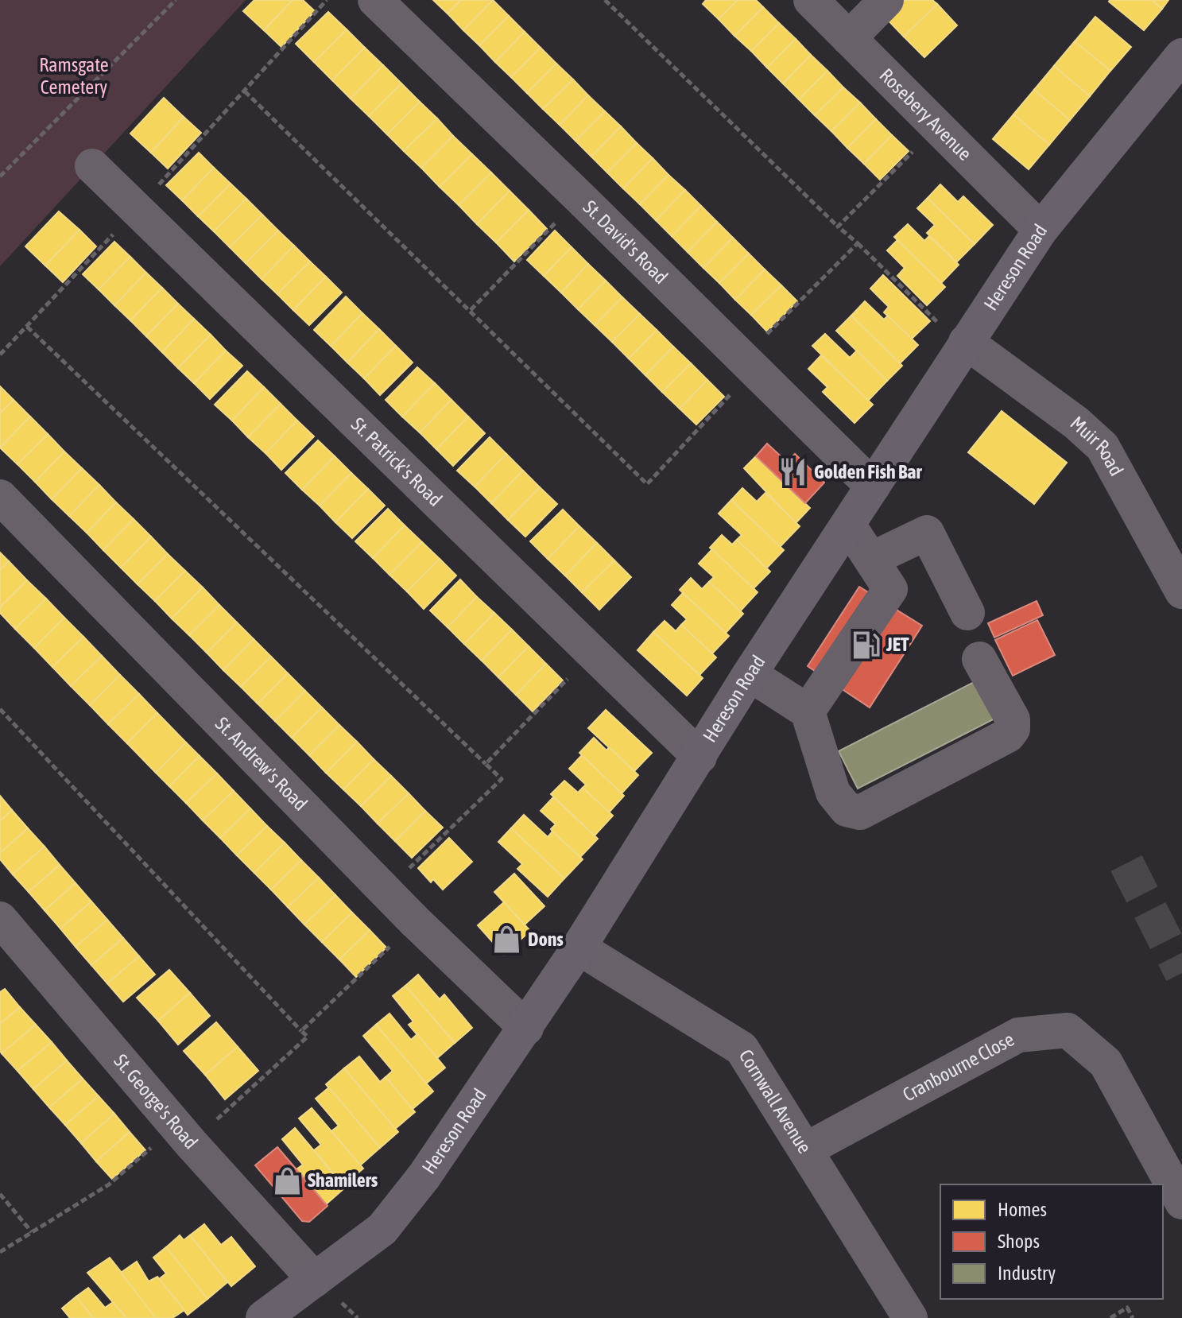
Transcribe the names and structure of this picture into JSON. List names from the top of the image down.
{
  "streets": {
    "main road": ["Hereson Road"],
    "street": [
      "Rosebery Avenue",
      "St. David's Road",
      "Muir Road",
      "St. Patrick's Road",
      "St. Andrew's Road",
      "Cranbourne Close",
      "St. George's Road",
      "Cornwall Avenue"
    ]
  },
  "crossings": [
    ["Rosebery Avenue", "Hereson Road"],
    ["St. David's Road", "Hereson Road"],
    ["Hereson Road", "Muir Road"],
    ["Hereson Road", "St. Patrick's Road"],
    ["Hereson Road", "St. Andrew's Road"],
    ["Hereson Road", "St. George's Road"],
    ["Hereson Road", "Cornwall Avenue"],
    ["Cranbourne Close", "Cornwall Avenue"]
  ],
  "parks": ["Ramsgate Cemetery"],
  "places": {
    "restaurant": ["Golden Fish Bar"],
    "fuel station": ["JET"],
    "shop": ["Dons", "Shamilers"]
  },
  "legend": ["Homes", "Shops", "Industry"]
}
